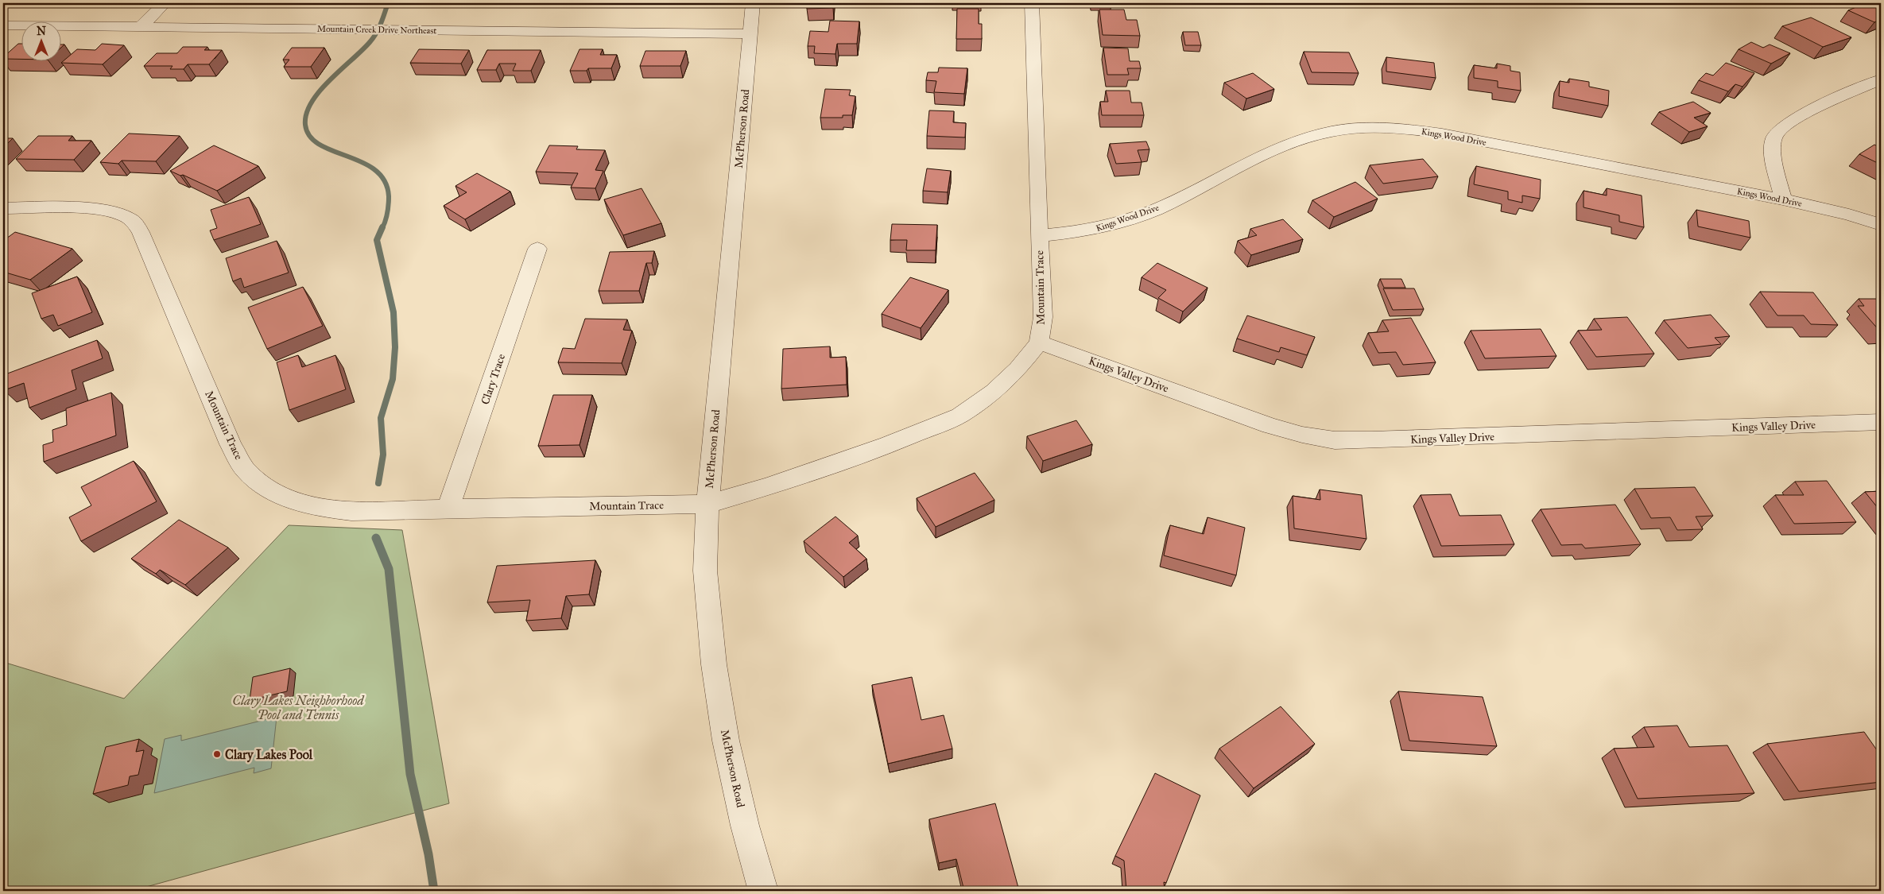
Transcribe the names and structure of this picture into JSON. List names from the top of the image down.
{
  "streets": {
    "street": [
      "Mountain Creek Drive Northeast",
      "McPherson Road",
      "Kings Wood Drive",
      "Mountain Trace",
      "Kings Valley Drive",
      "Clary Trace"
    ]
  },
  "crossings": [
    ["Mountain Creek Drive Northeast", "McPherson Road"],
    ["McPherson Road", "Mountain Trace"],
    ["Kings Wood Drive", "Mountain Trace"],
    ["Mountain Trace", "Kings Valley Drive"],
    ["Mountain Trace", "Clary Trace"]
  ],
  "parks": ["Clary Lakes Neighborhood Pool and Tennis"],
  "places": ["Clary Lakes Pool"],
  "north": "top"
}
